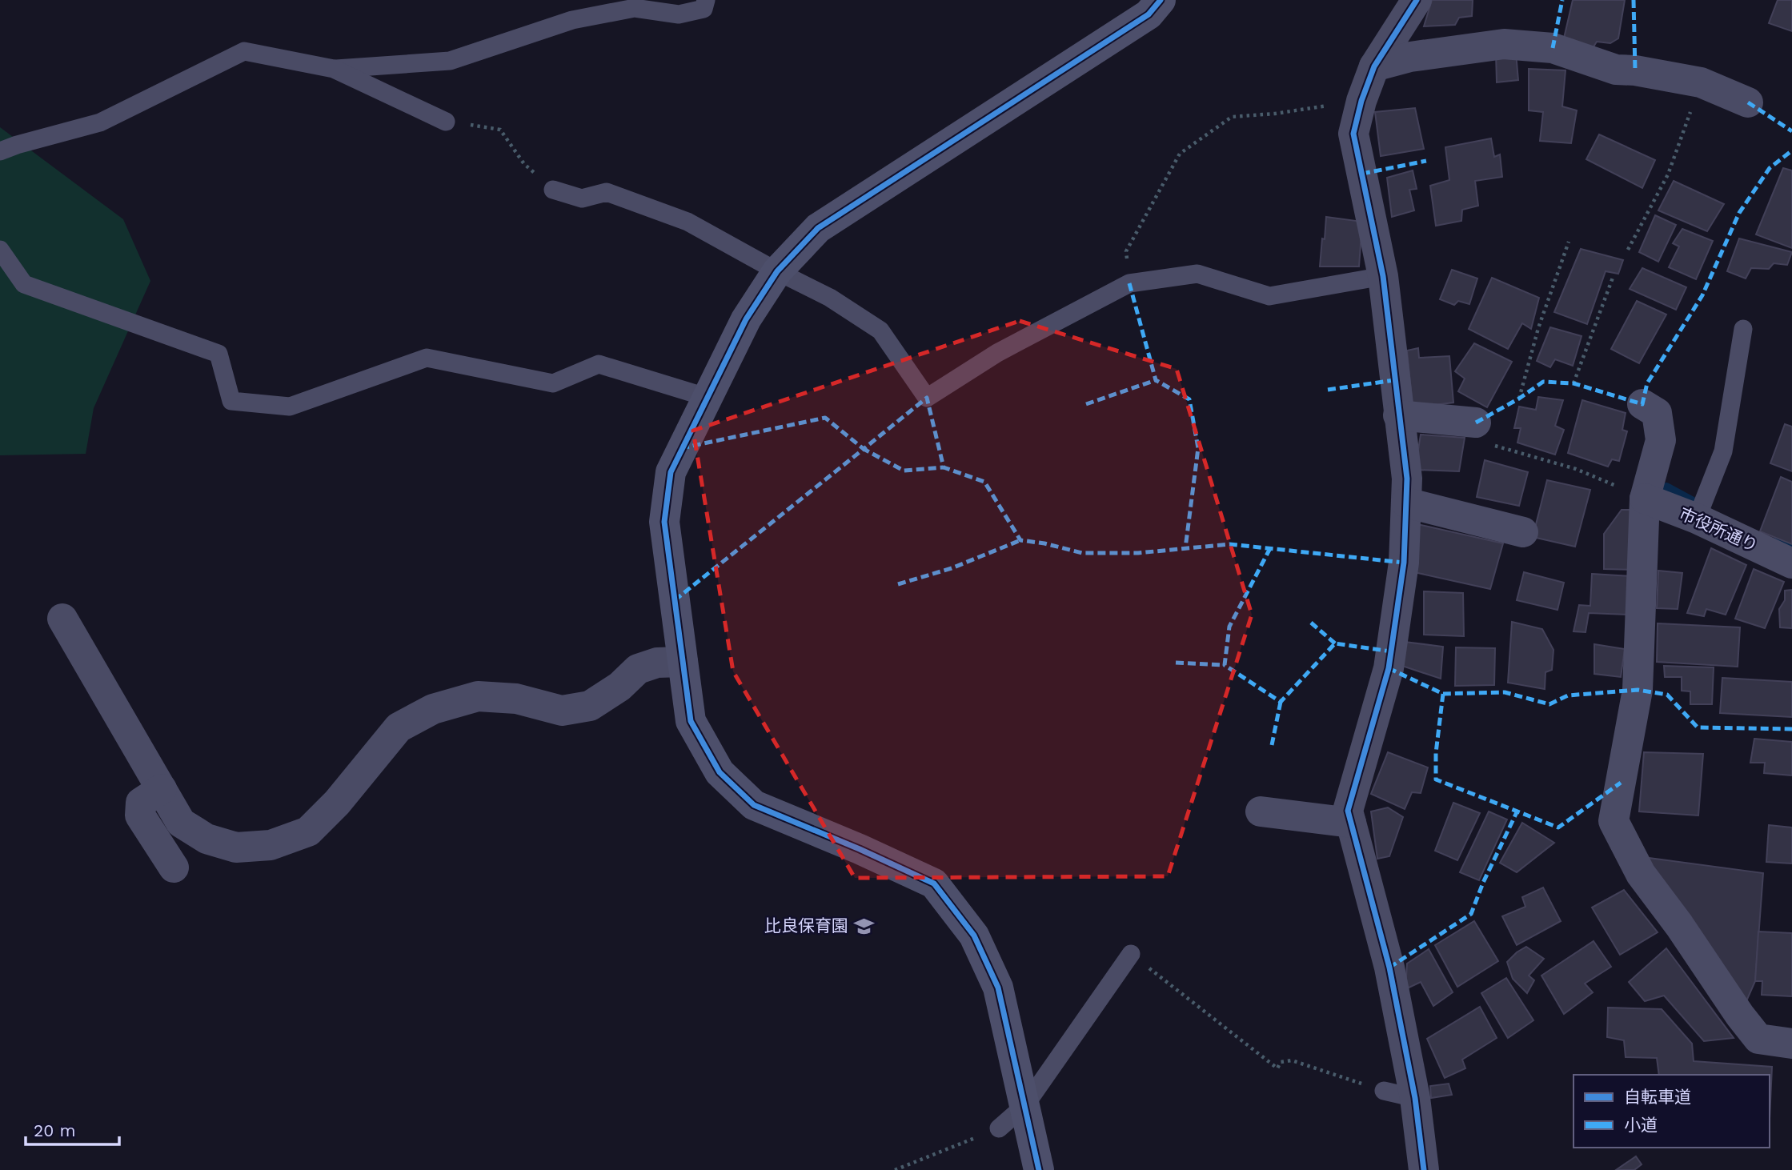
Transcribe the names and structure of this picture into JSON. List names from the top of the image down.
{
  "streets": {
    "street": ["市役所通り"]
  },
  "places": {
    "school or university": ["比良保育園"]
  },
  "legend": ["自転車道", "小道"],
  "scale_bar": "20 m"
}
